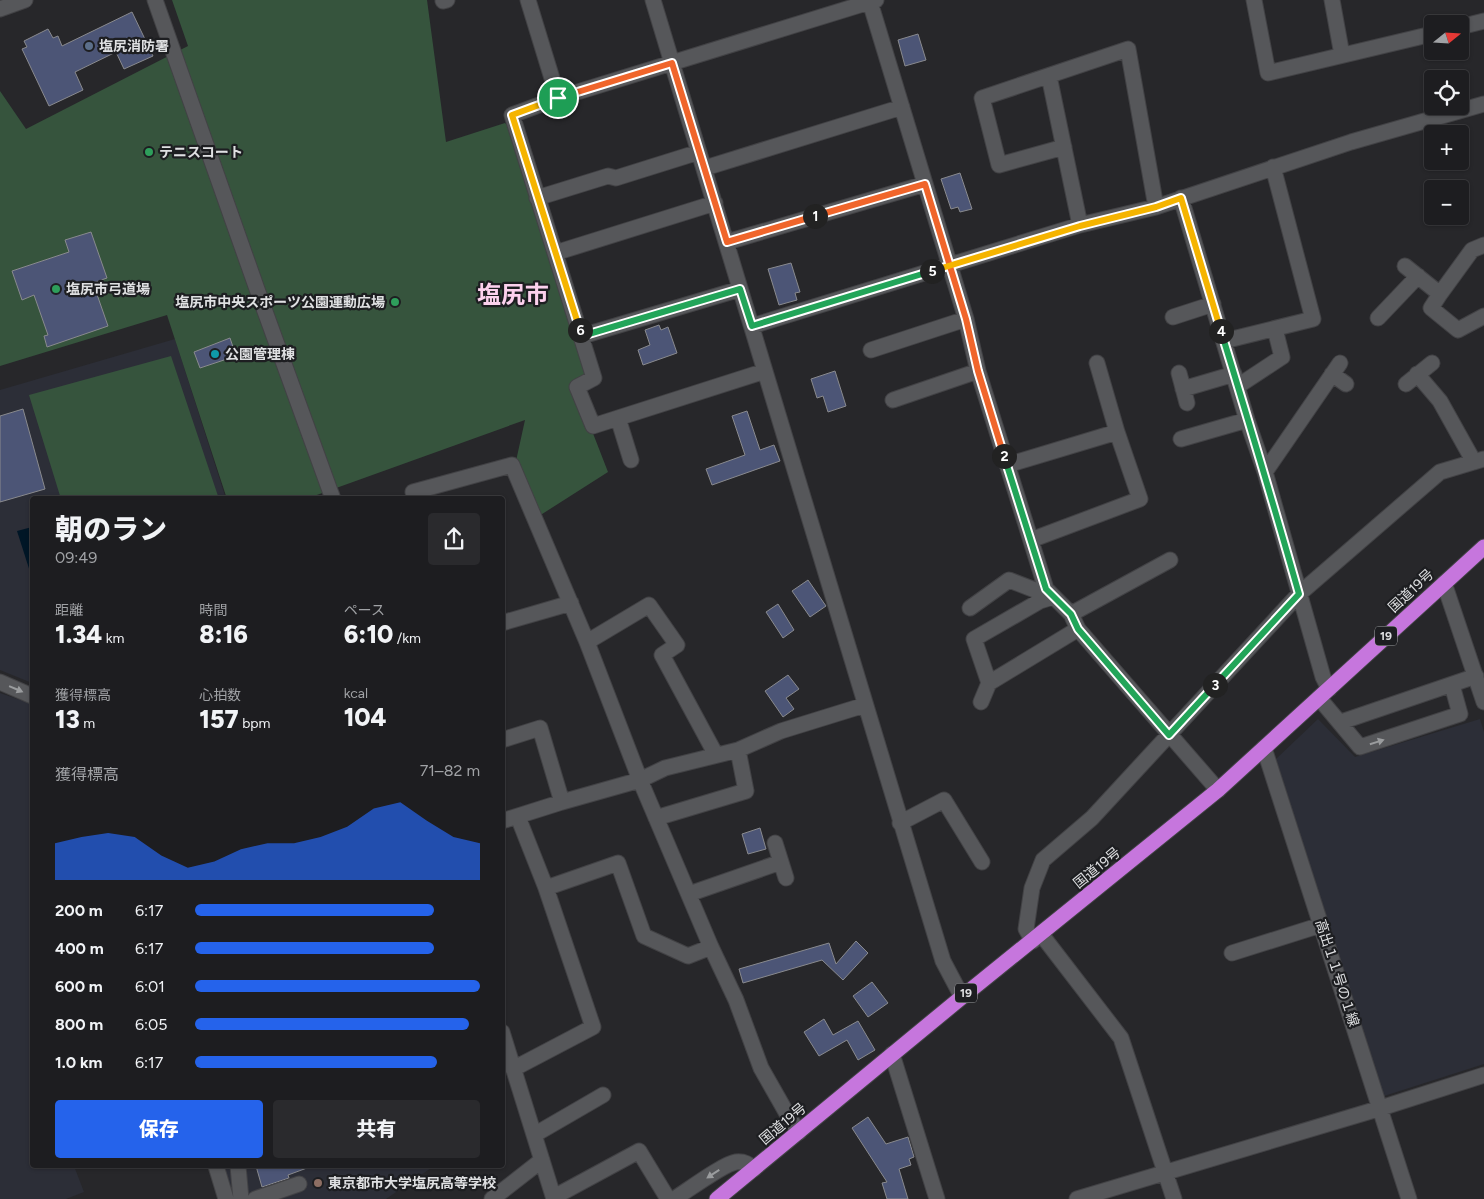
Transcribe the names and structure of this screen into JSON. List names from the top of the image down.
{
  "streets": {
    "highway": ["国道19号", "19"],
    "street": ["高出１１号の１線"]
  },
  "crossings": [
    ["国道19号", "高出１１号の１線"]
  ],
  "districts": ["塩尻市"],
  "places": [
    "塩尻消防署",
    "テニスコート",
    "塩尻市弓道場",
    "塩尻市中央スポーツ公園運動広場",
    "公園管理棟",
    "東京都市大学塩尻高等学校"
  ],
  "north": "right",
  "page": {
    "map_buttons": ["+", "−"],
    "pins": [
      "1",
      "5",
      "6",
      "4",
      "2",
      "3"
    ],
    "heading": ["朝のラン", "09:49"],
    "stats": [
      ["距離", "1.34 km"],
      ["時間", "8:16"],
      ["ペース", "6:10 /km"],
      ["獲得標高", "13 m"],
      ["心拍数", "157 bpm"],
      ["kcal", "104"]
    ],
    "chart": ["獲得標高", "71–82 m"],
    "list": [
      {
        "name": "200 m",
        "note": "6:17"
      },
      {
        "name": "400 m",
        "note": "6:17"
      },
      {
        "name": "600 m",
        "note": "6:01"
      },
      {
        "name": "800 m",
        "note": "6:05"
      },
      {
        "name": "1.0 km",
        "note": "6:17"
      }
    ],
    "buttons": ["保存", "共有"]
  }
}
